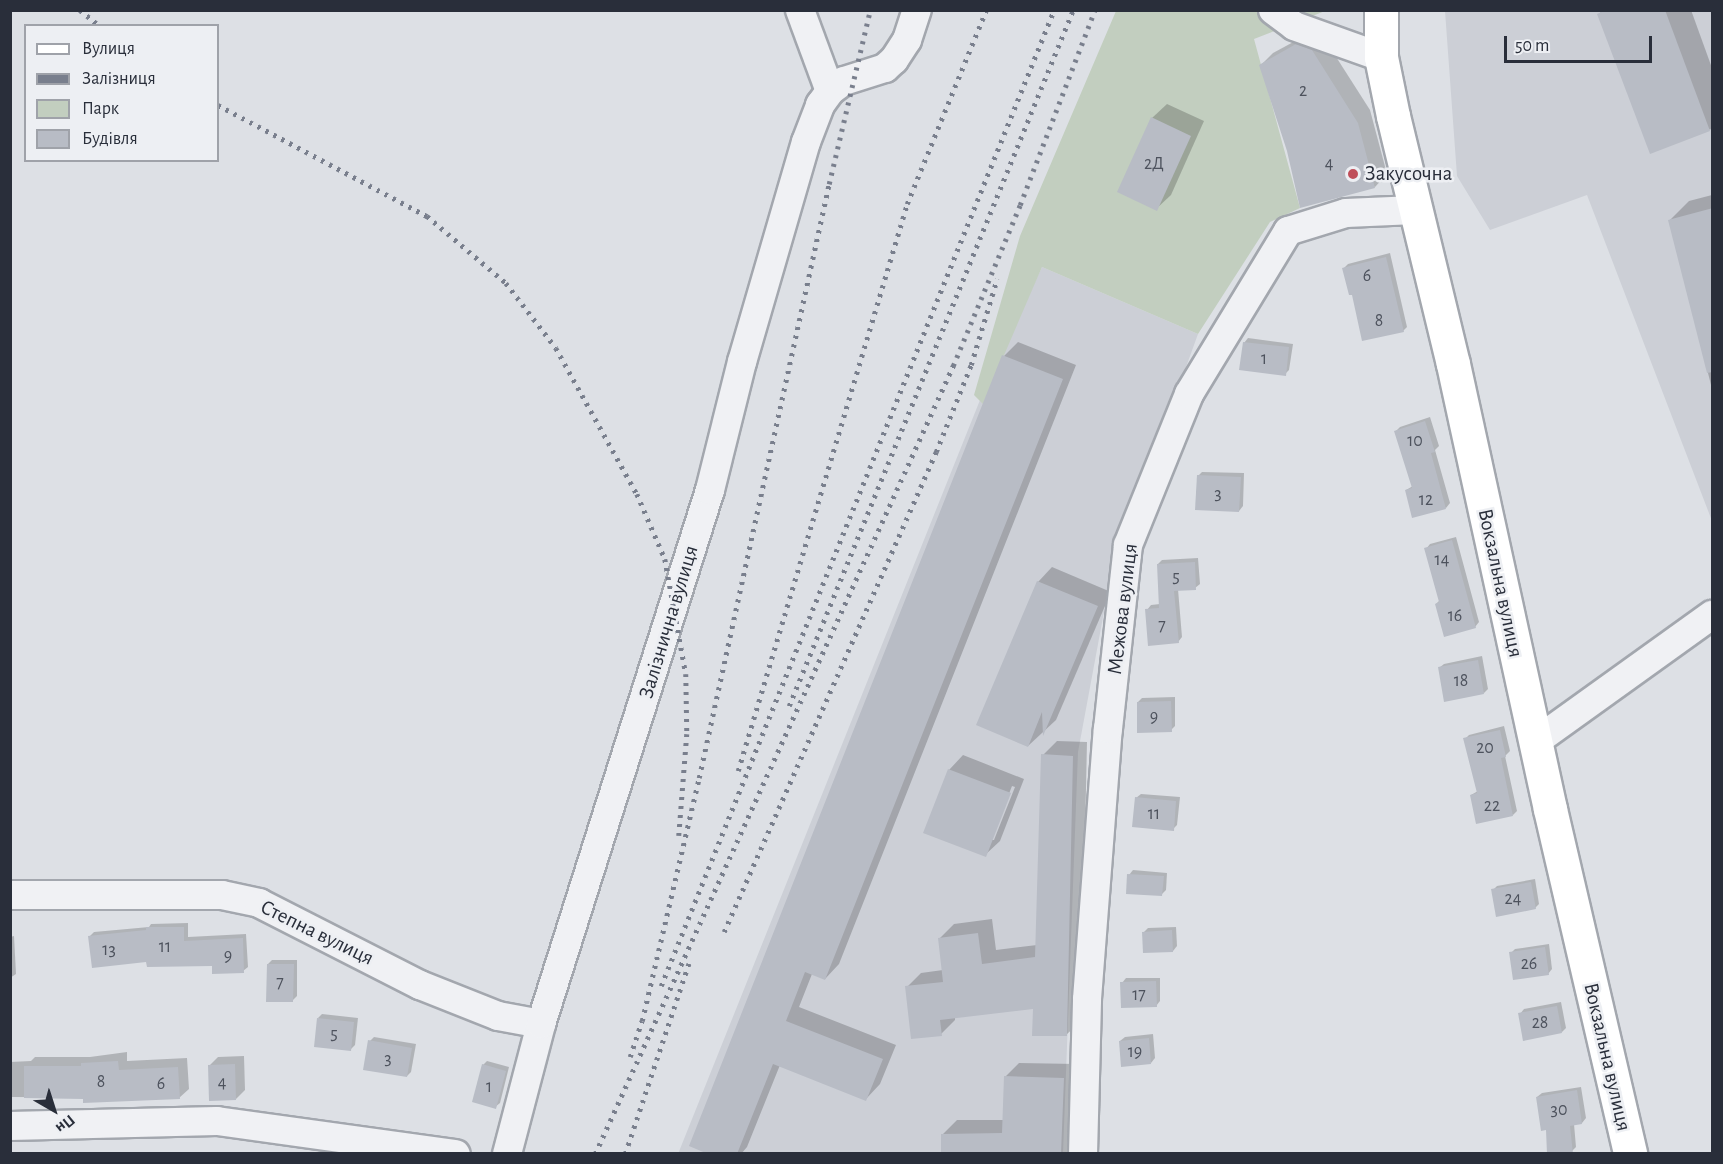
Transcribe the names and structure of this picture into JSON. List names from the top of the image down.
{
  "streets": {
    "main road": ["Вокзальна вулиця"],
    "street": ["Межова вулиця", "Залізнична вулиця", "Степна вулиця"]
  },
  "crossings": [
    ["Вокзальна вулиця", "Межова вулиця"],
    ["Залізнична вулиця", "Степна вулиця"]
  ],
  "places": ["Закусочна"],
  "house_numbers": [
    "2",
    "2Д",
    "4",
    "6",
    "8",
    "1",
    "10",
    "3",
    "12",
    "14",
    "5",
    "16",
    "7",
    "18",
    "9",
    "20",
    "22",
    "11",
    "24",
    "11",
    "13",
    "9",
    "26",
    "7",
    "17",
    "28",
    "5",
    "19",
    "3",
    "8",
    "4",
    "6",
    "1",
    "30"
  ],
  "legend": [
    "Вулиця",
    "Залізниця",
    "Парк",
    "Будівля"
  ],
  "scale_bar": "50 m",
  "north": "bottom right"
}
